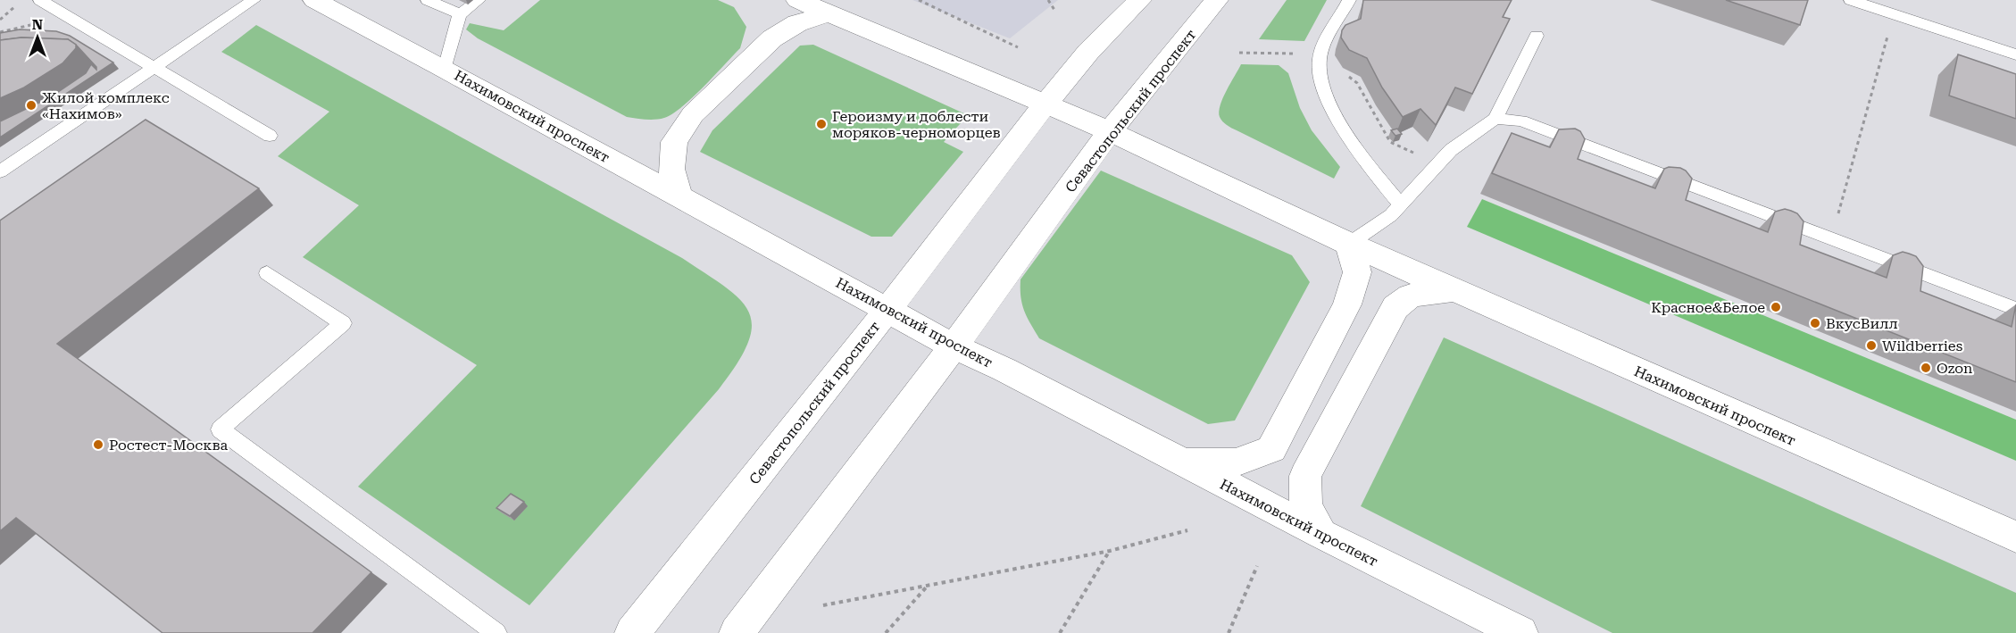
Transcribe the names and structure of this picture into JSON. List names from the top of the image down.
{
  "streets": {
    "main road": ["Севастопольский проспект", "Нахимовский проспект"]
  },
  "crossings": [
    ["Севастопольский проспект", "Нахимовский проспект"]
  ],
  "places": [
    "Жилой комплекс «Нахимов»",
    "Героизму и доблести моряков-черноморцев",
    "Красное&Белое",
    "ВкусВилл",
    "Wildberries",
    "Ozon",
    "Ростест-Москва"
  ],
  "north": "top"
}
